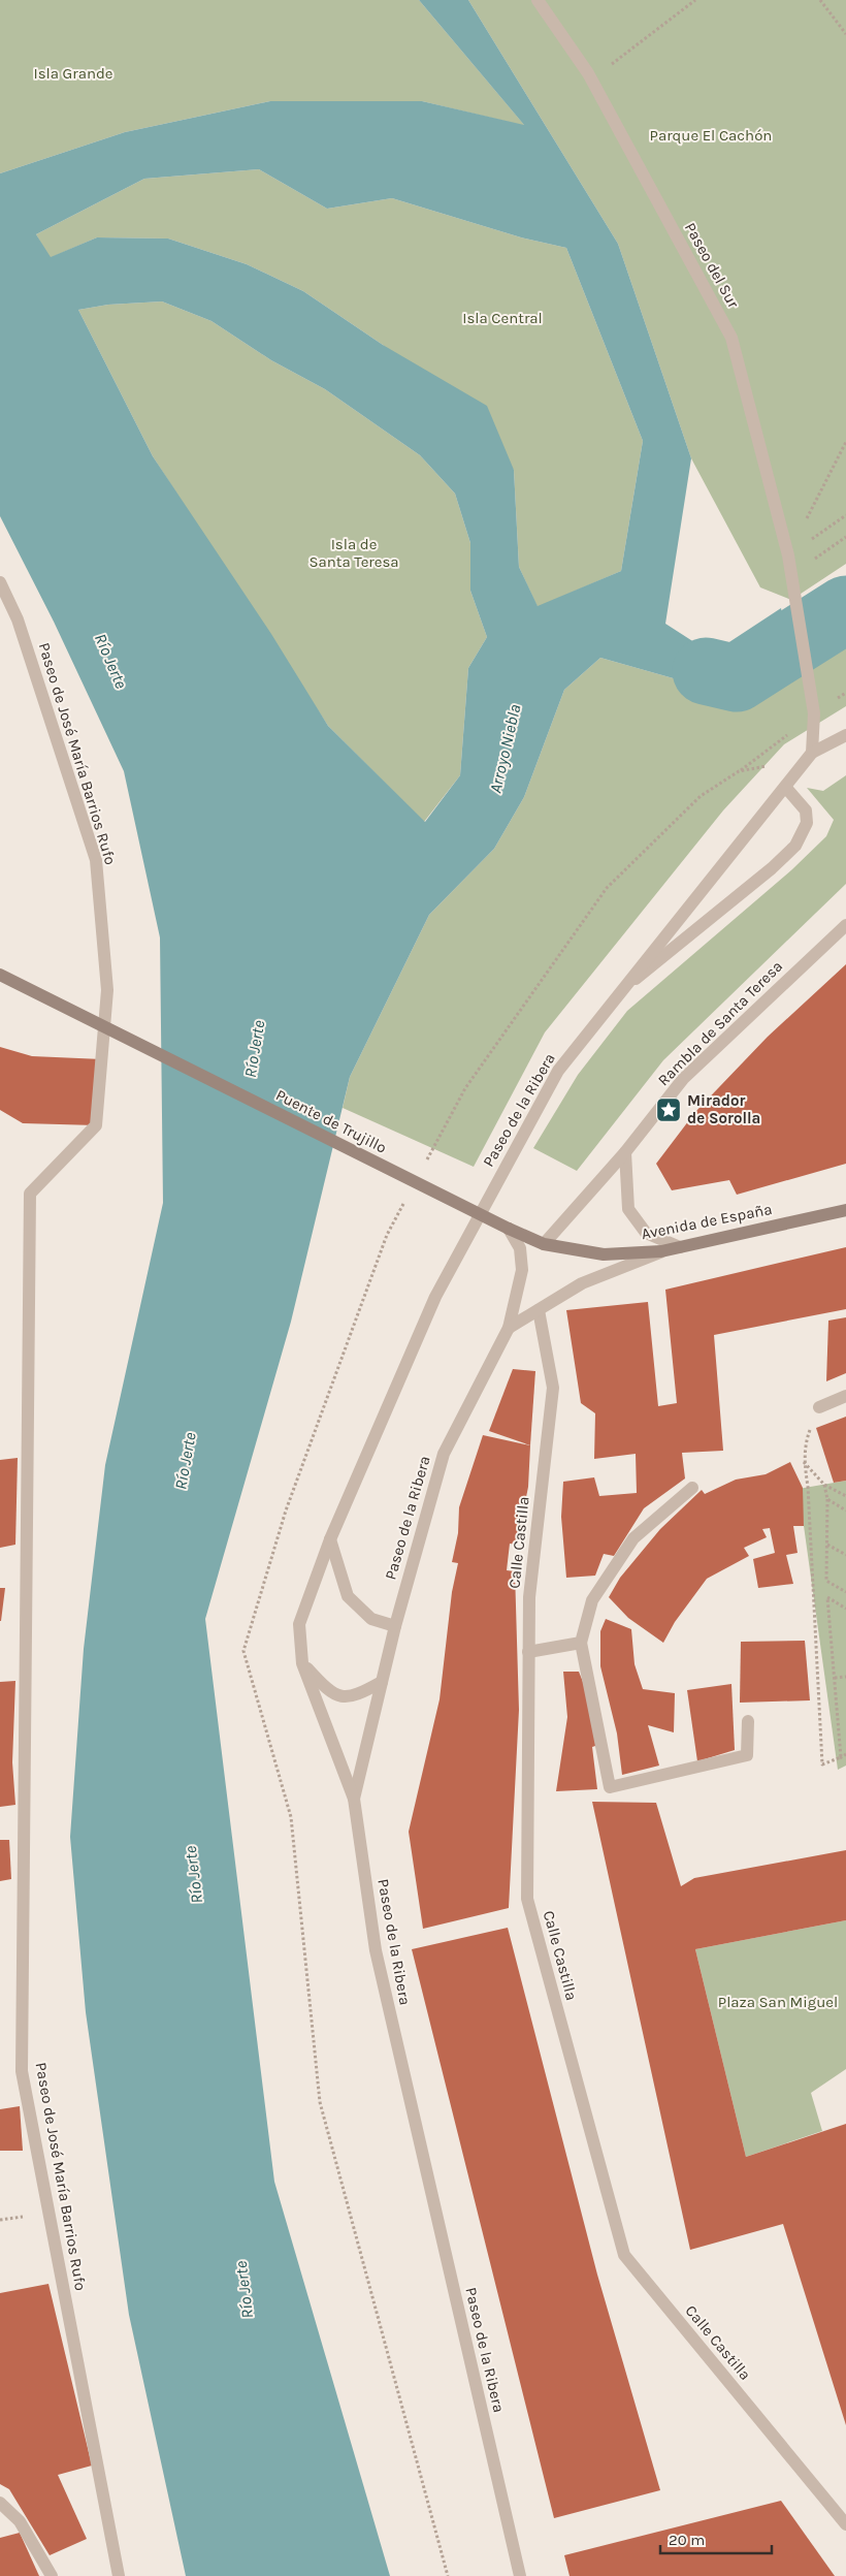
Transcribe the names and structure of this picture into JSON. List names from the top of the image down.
{
  "streets": {
    "main road": ["Puente de Trujillo", "Avenida de España"],
    "street": [
      "Paseo del Sur",
      "Paseo de José María Barrios Rufo",
      "Rambla de Santa Teresa",
      "Paseo de la Ribera",
      "Calle Castilla"
    ]
  },
  "crossings": [
    ["Paseo del Sur", "Paseo de la Ribera"],
    ["Rambla de Santa Teresa", "Puente de Trujillo"],
    ["Rambla de Santa Teresa", "Avenida de España"],
    ["Paseo de la Ribera", "Puente de Trujillo"],
    ["Puente de Trujillo", "Avenida de España"]
  ],
  "water": ["Río Jerte", "Arroyo Niebla"],
  "parks": [
    "Isla Grande",
    "Parque El Cachón",
    "Isla Central",
    "Isla de Santa Teresa",
    "Plaza San Miguel"
  ],
  "places": {
    "place": ["Mirador de Sorolla"]
  },
  "scale_bar": "20 m"
}
